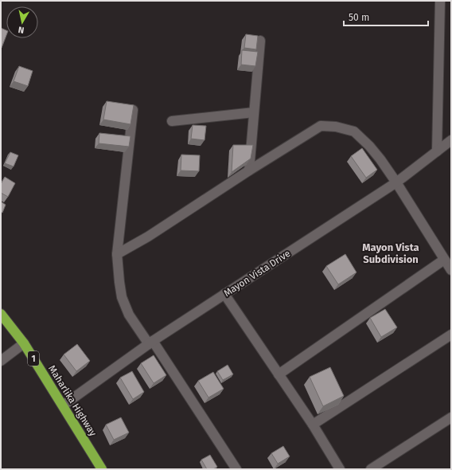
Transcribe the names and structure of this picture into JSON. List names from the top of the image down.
{
  "streets": {
    "highway": ["1", "Maharlika Highway"],
    "street": ["Mayon Vista Drive"]
  },
  "crossings": [
    ["Mayon Vista Drive", "Maharlika Highway"]
  ],
  "districts": ["Mayon Vista Subdivision"],
  "scale_bar": "50 m",
  "north": "bottom"
}
